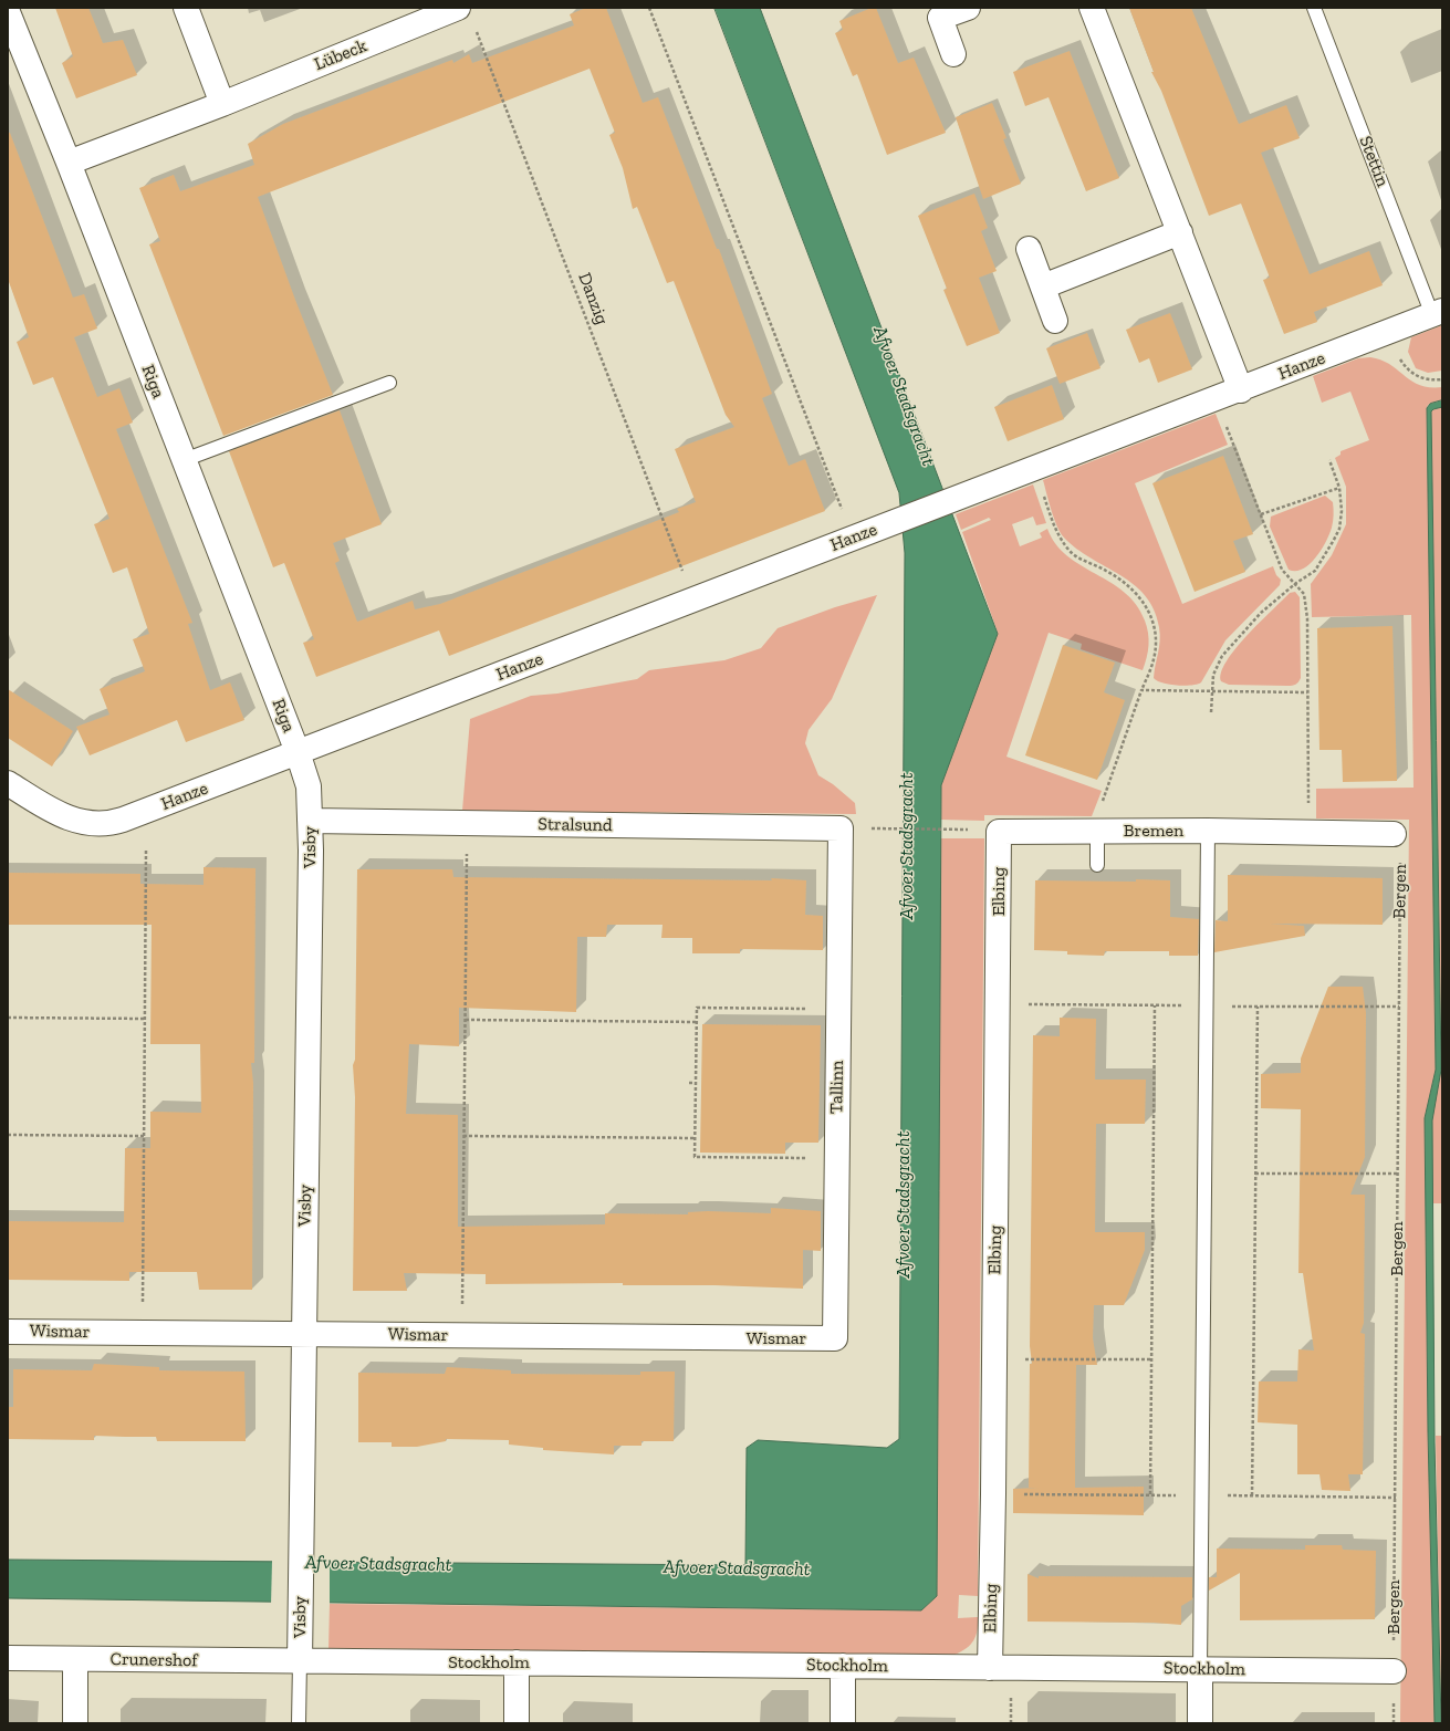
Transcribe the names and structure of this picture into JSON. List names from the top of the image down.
{
  "streets": {
    "street": [
      "Lübeck",
      "Hanze",
      "Riga",
      "Stralsund",
      "Bremen",
      "Visby",
      "Elbing",
      "Tallinn",
      "Wismar",
      "Crunershof",
      "Stockholm"
    ],
    "lane": ["Stettin"],
    "path": ["Danzig", "Bergen"]
  },
  "crossings": [
    ["Lübeck", "Riga"],
    ["Stettin", "Hanze"],
    ["Danzig", "Hanze"],
    ["Hanze", "Riga"],
    ["Hanze", "Visby"],
    ["Riga", "Visby"],
    ["Stralsund", "Visby"],
    ["Stralsund", "Tallinn"],
    ["Bremen", "Elbing"],
    ["Bremen", "Bergen"],
    ["Visby", "Wismar"],
    ["Visby", "Crunershof"],
    ["Visby", "Stockholm"],
    ["Elbing", "Stockholm"],
    ["Bergen", "Stockholm"],
    ["Tallinn", "Wismar"],
    ["Crunershof", "Stockholm"]
  ],
  "water": ["Afvoer Stadsgracht"]
}
